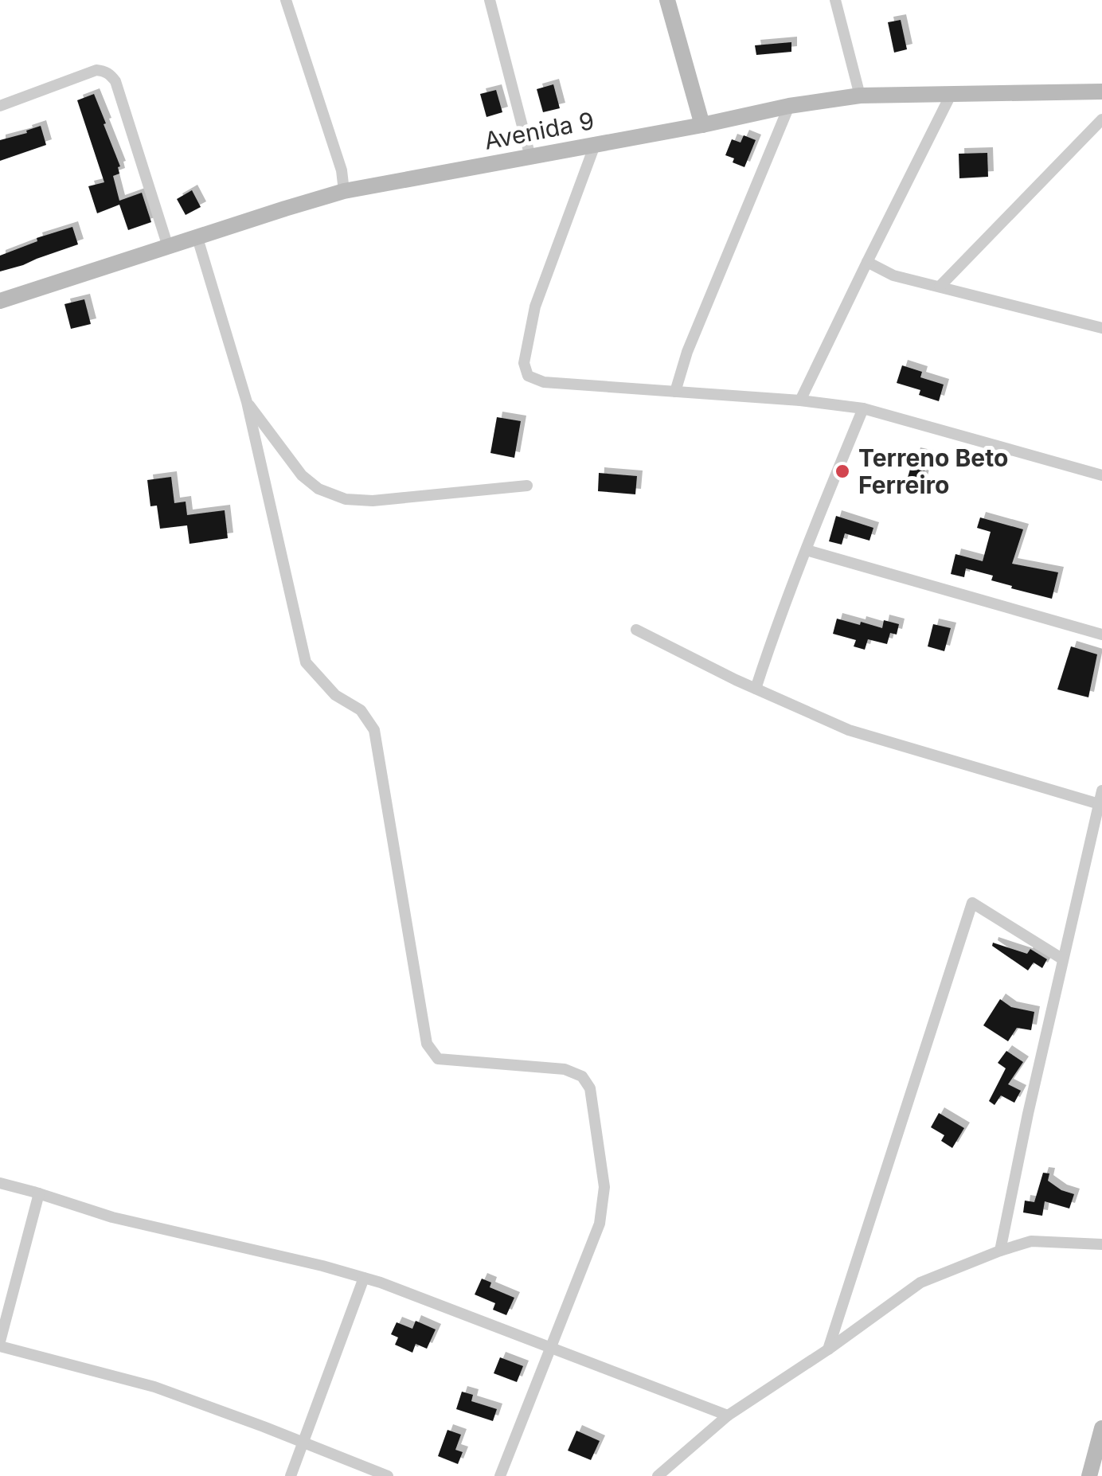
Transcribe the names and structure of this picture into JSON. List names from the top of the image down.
{
  "streets": {
    "main road": ["Avenida 9"]
  },
  "places": ["Terreno Beto Ferreiro"]
}
